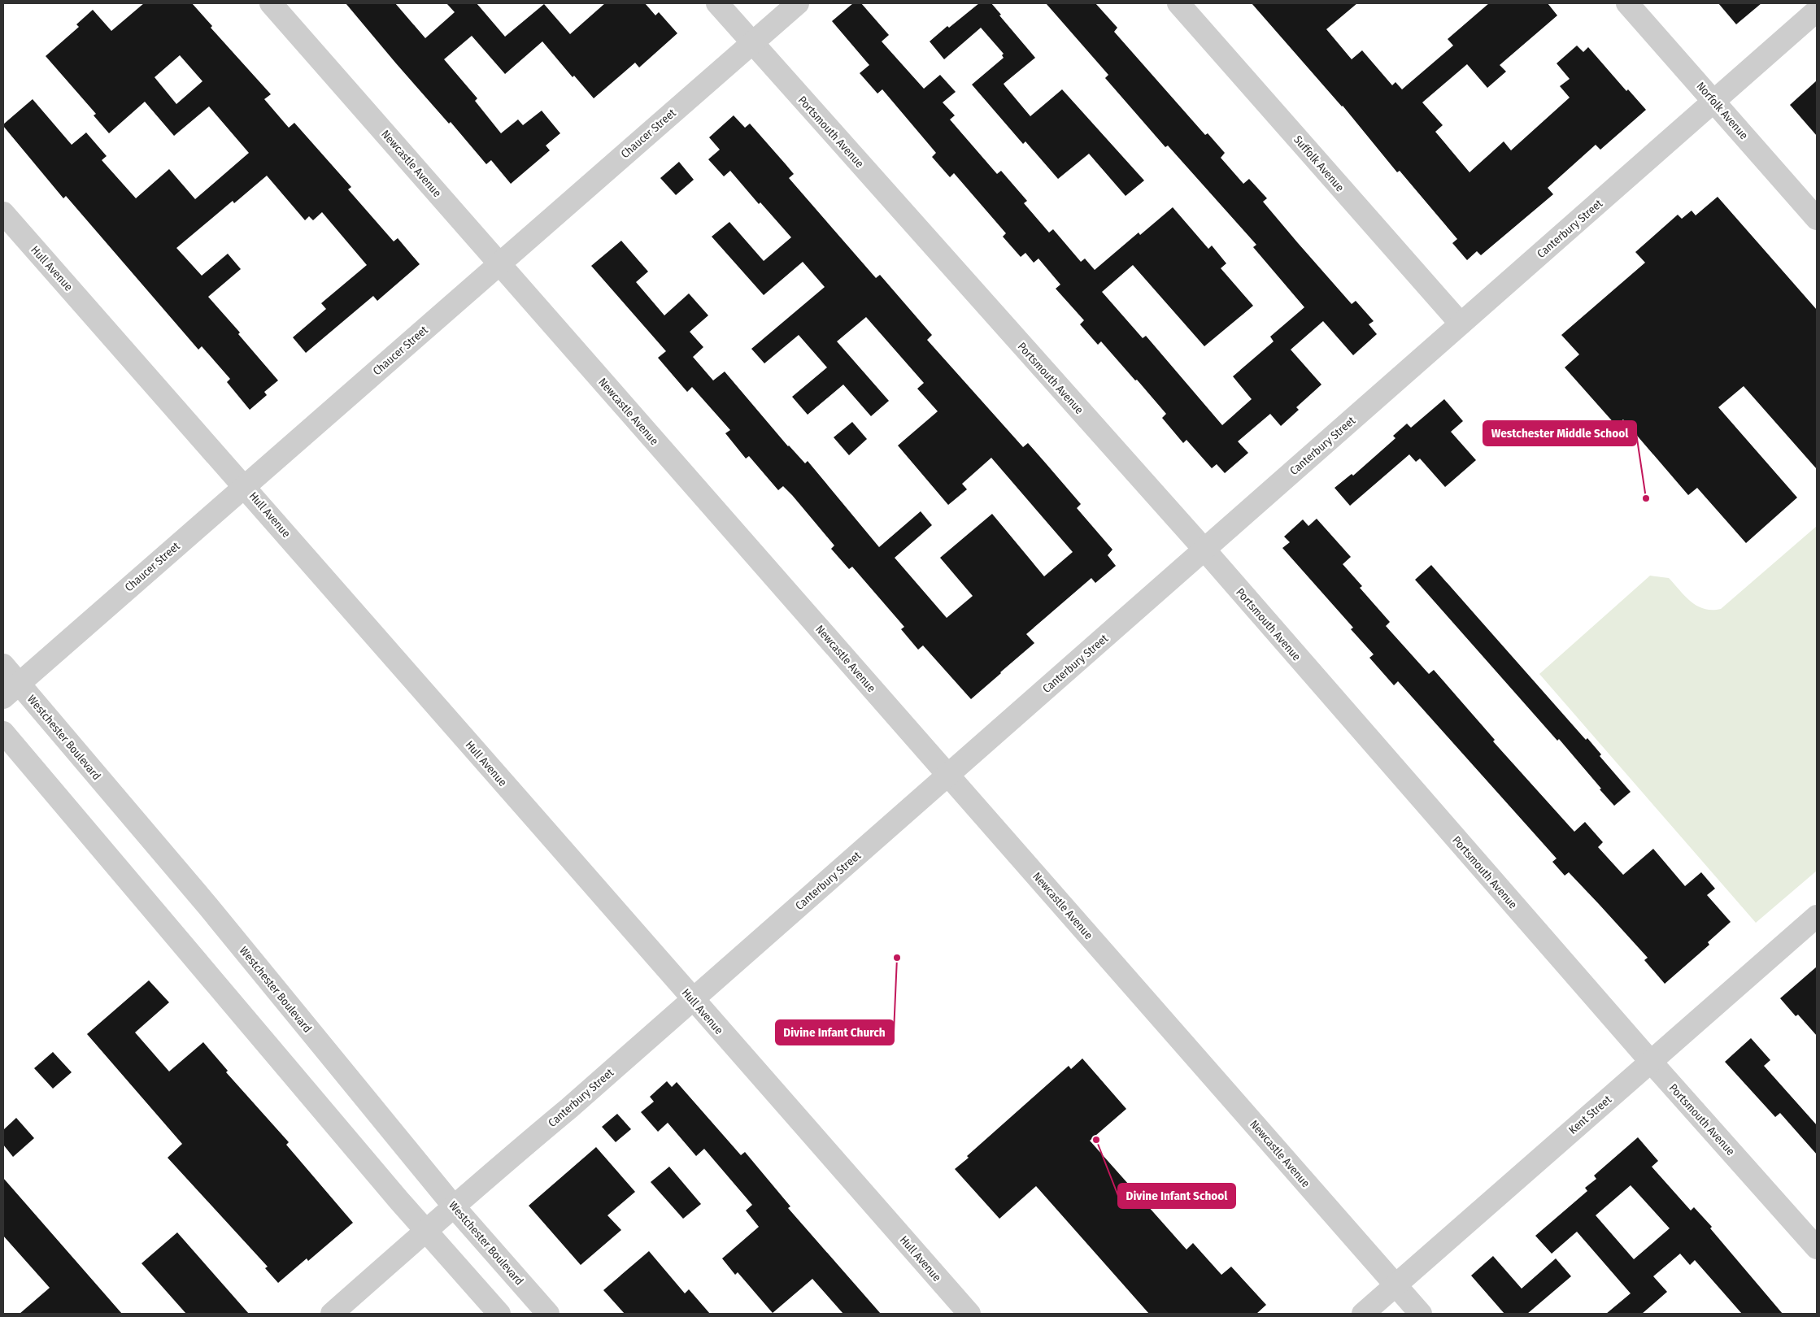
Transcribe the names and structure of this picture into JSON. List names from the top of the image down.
{
  "streets": {
    "street": [
      "Norfolk Avenue",
      "Portsmouth Avenue",
      "Chaucer Street",
      "Newcastle Avenue",
      "Suffolk Avenue",
      "Canterbury Street",
      "Hull Avenue",
      "Westchester Boulevard",
      "Kent Street"
    ]
  },
  "crossings": [
    ["Norfolk Avenue", "Canterbury Street"],
    ["Portsmouth Avenue", "Chaucer Street"],
    ["Portsmouth Avenue", "Canterbury Street"],
    ["Portsmouth Avenue", "Kent Street"],
    ["Chaucer Street", "Newcastle Avenue"],
    ["Chaucer Street", "Hull Avenue"],
    ["Chaucer Street", "Westchester Boulevard"],
    ["Newcastle Avenue", "Canterbury Street"],
    ["Newcastle Avenue", "Kent Street"],
    ["Suffolk Avenue", "Canterbury Street"],
    ["Canterbury Street", "Hull Avenue"],
    ["Canterbury Street", "Westchester Boulevard"]
  ],
  "places": ["Westchester Middle School", "Divine Infant Church", "Divine Infant School"]
}
